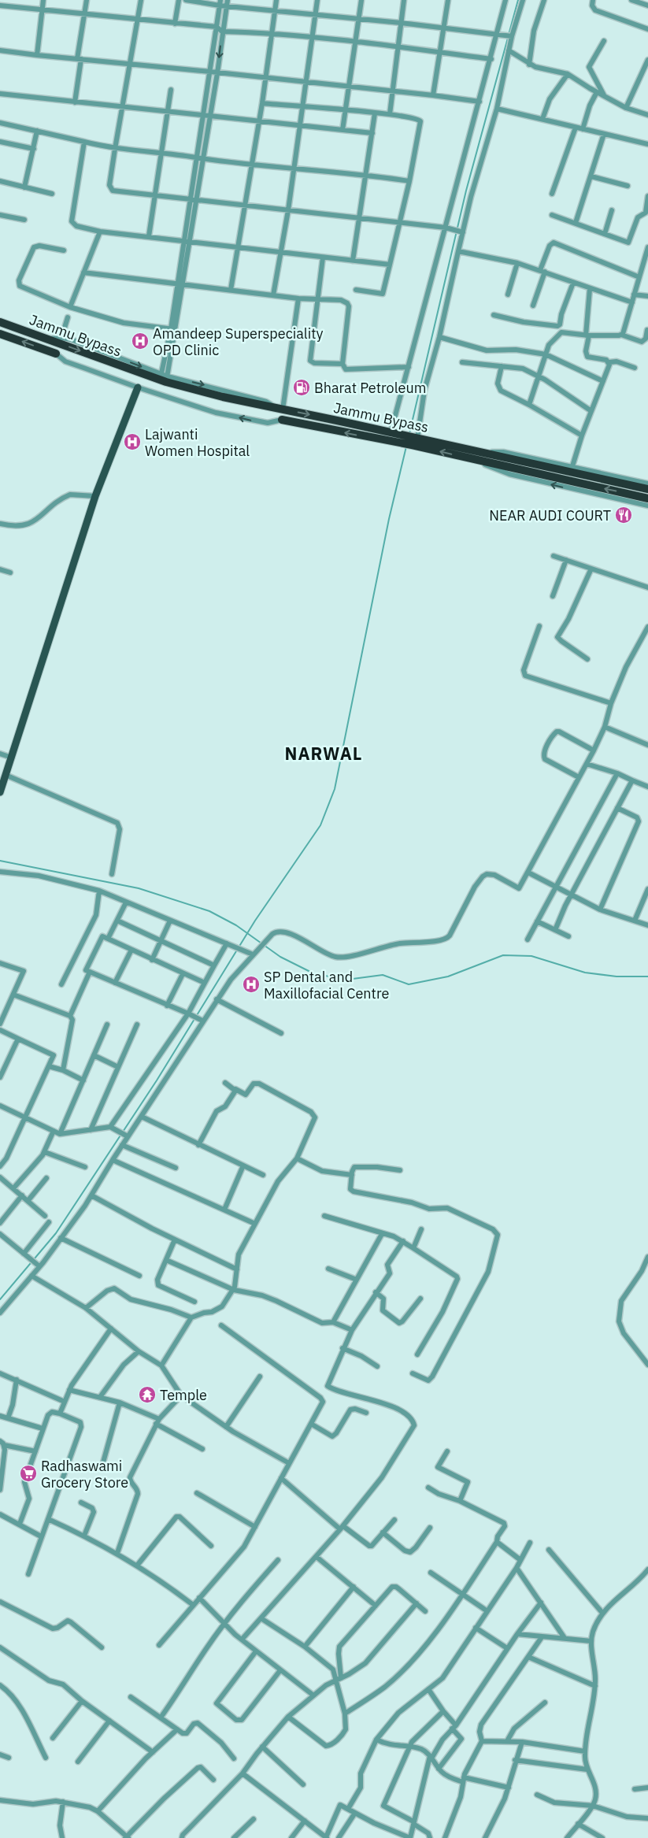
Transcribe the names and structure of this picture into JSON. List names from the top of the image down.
{
  "streets": {
    "highway": ["Jammu Bypass"]
  },
  "districts": ["NARWAL"],
  "places": {
    "hospital": ["Amandeep Superspeciality OPD Clinic", "Lajwanti Women Hospital", "SP Dental and Maxillofacial Centre"],
    "fuel station": ["Bharat Petroleum"],
    "restaurant": ["NEAR AUDI COURT"],
    "temple": ["Temple"],
    "supermarket": ["Radhaswami Grocery Store"]
  }
}
